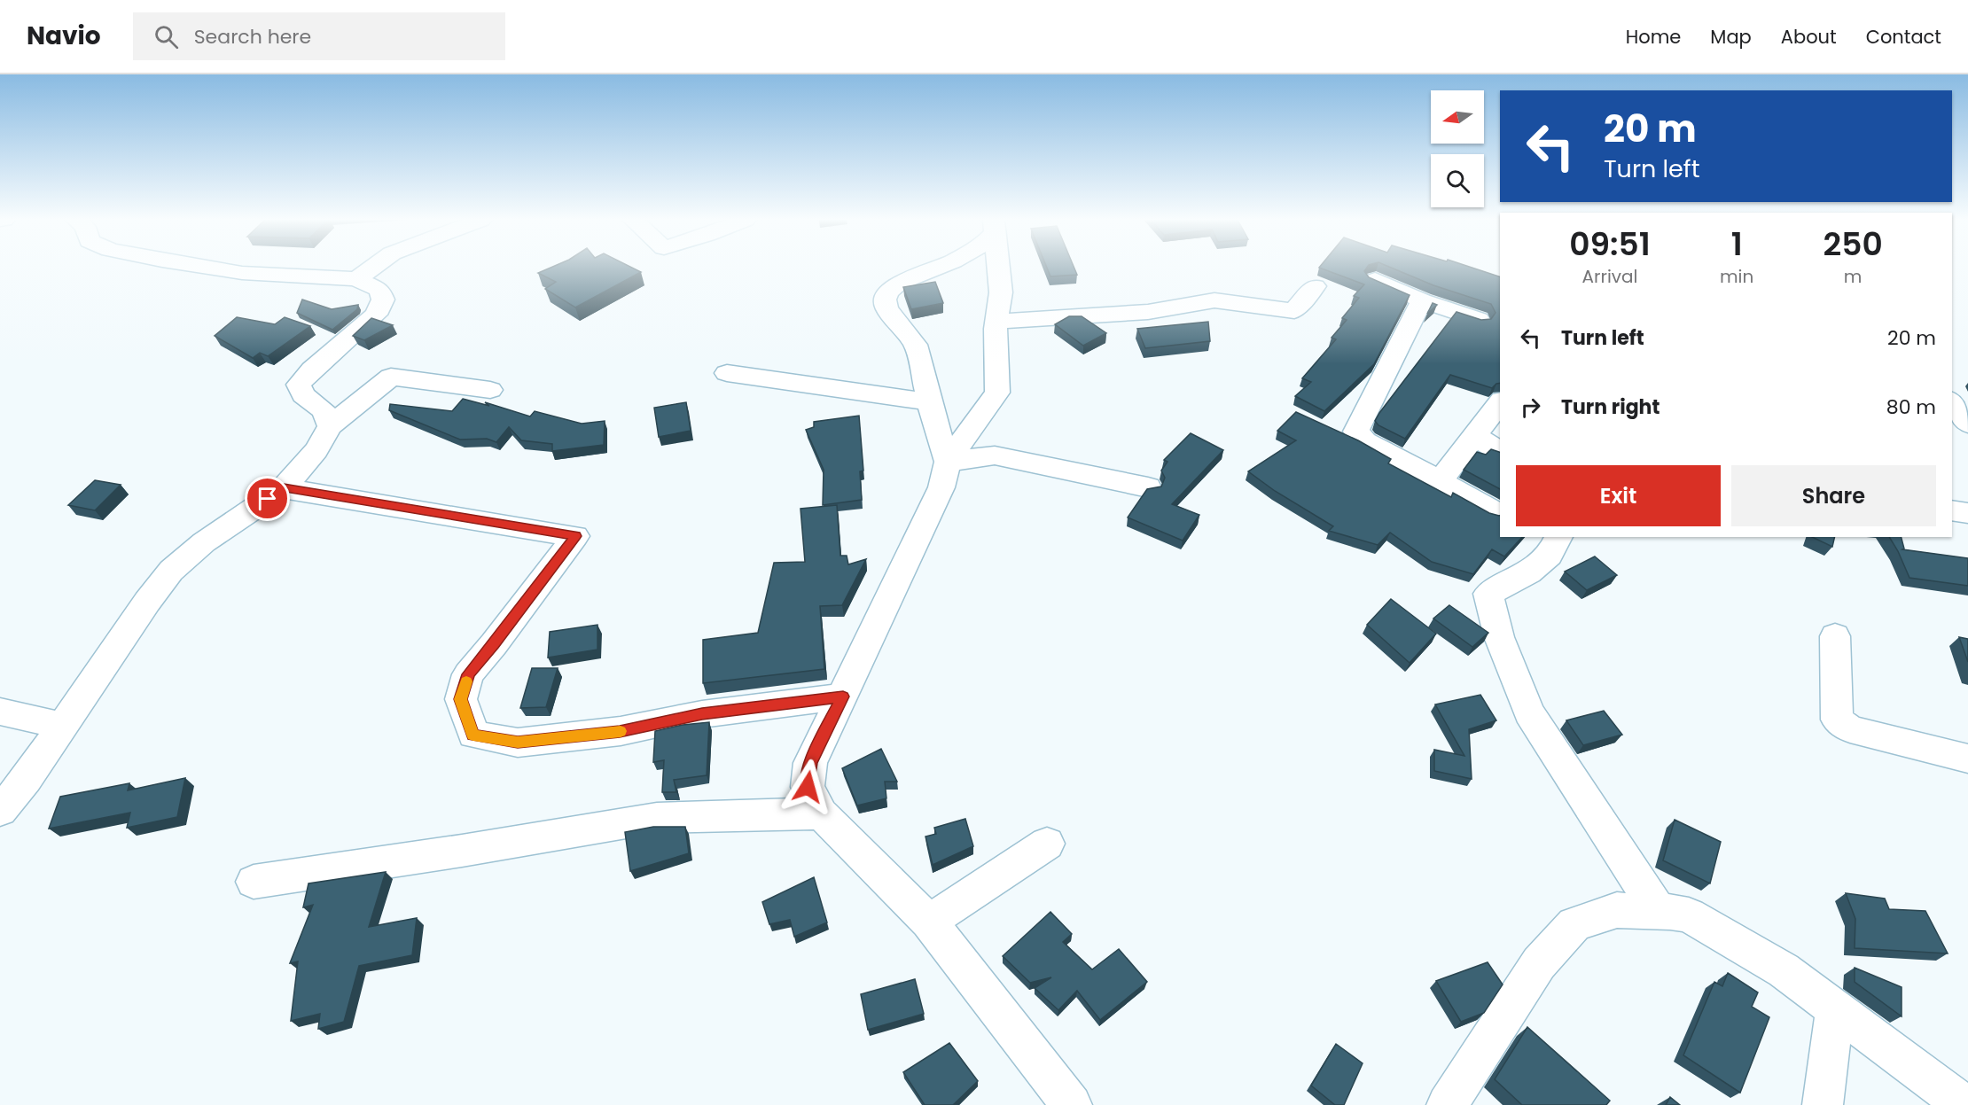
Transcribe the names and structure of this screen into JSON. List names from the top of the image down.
{
  "north": "left",
  "page": {
    "header": "Navio",
    "search": "Search here",
    "nav": [
      "Home",
      "Map",
      "About",
      "Contact"
    ],
    "turn": ["20 m", "Turn left"],
    "eta": [
      "09:51",
      "Arrival",
      "1",
      "min",
      "250",
      "m"
    ],
    "list": [
      {
        "name": "Turn left",
        "value": "20 m"
      },
      {
        "name": "Turn right",
        "value": "80 m"
      }
    ],
    "buttons": ["Exit", "Share"]
  }
}
